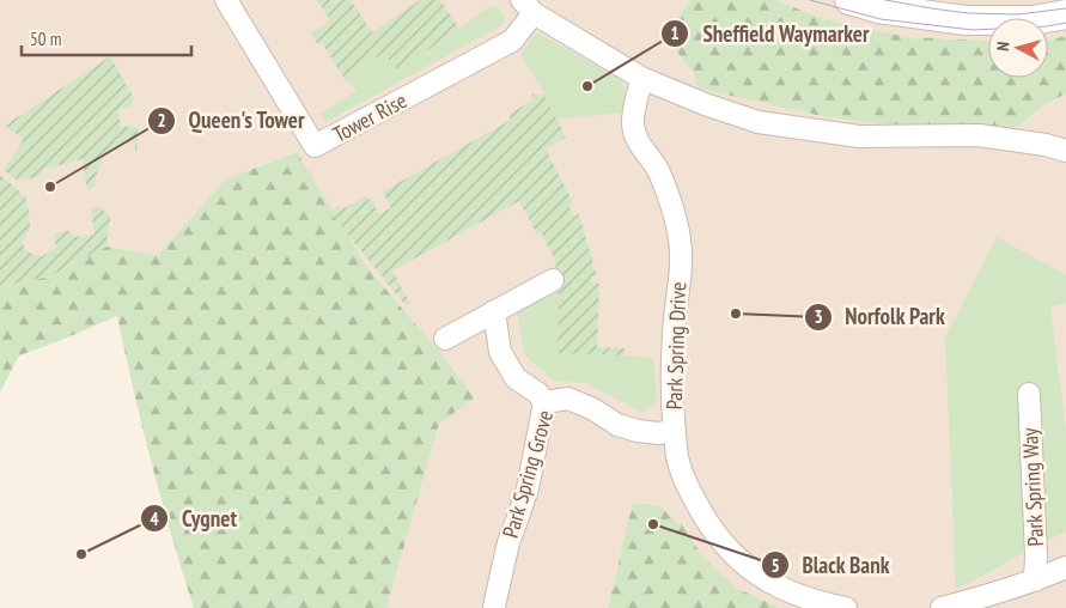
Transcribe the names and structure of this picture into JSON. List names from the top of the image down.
{
  "streets": {
    "street": [
      "Tower Rise",
      "Park Spring Drive",
      "Park Spring Grove",
      "Park Spring Way"
    ]
  },
  "crossings": [
    ["Park Spring Drive", "Park Spring Grove"]
  ],
  "places": [
    "Sheffield Waymarker",
    "Queen's Tower",
    "Norfolk Park",
    "Black Bank",
    "Cygnet"
  ],
  "scale_bar": "50 m",
  "north": "left"
}
